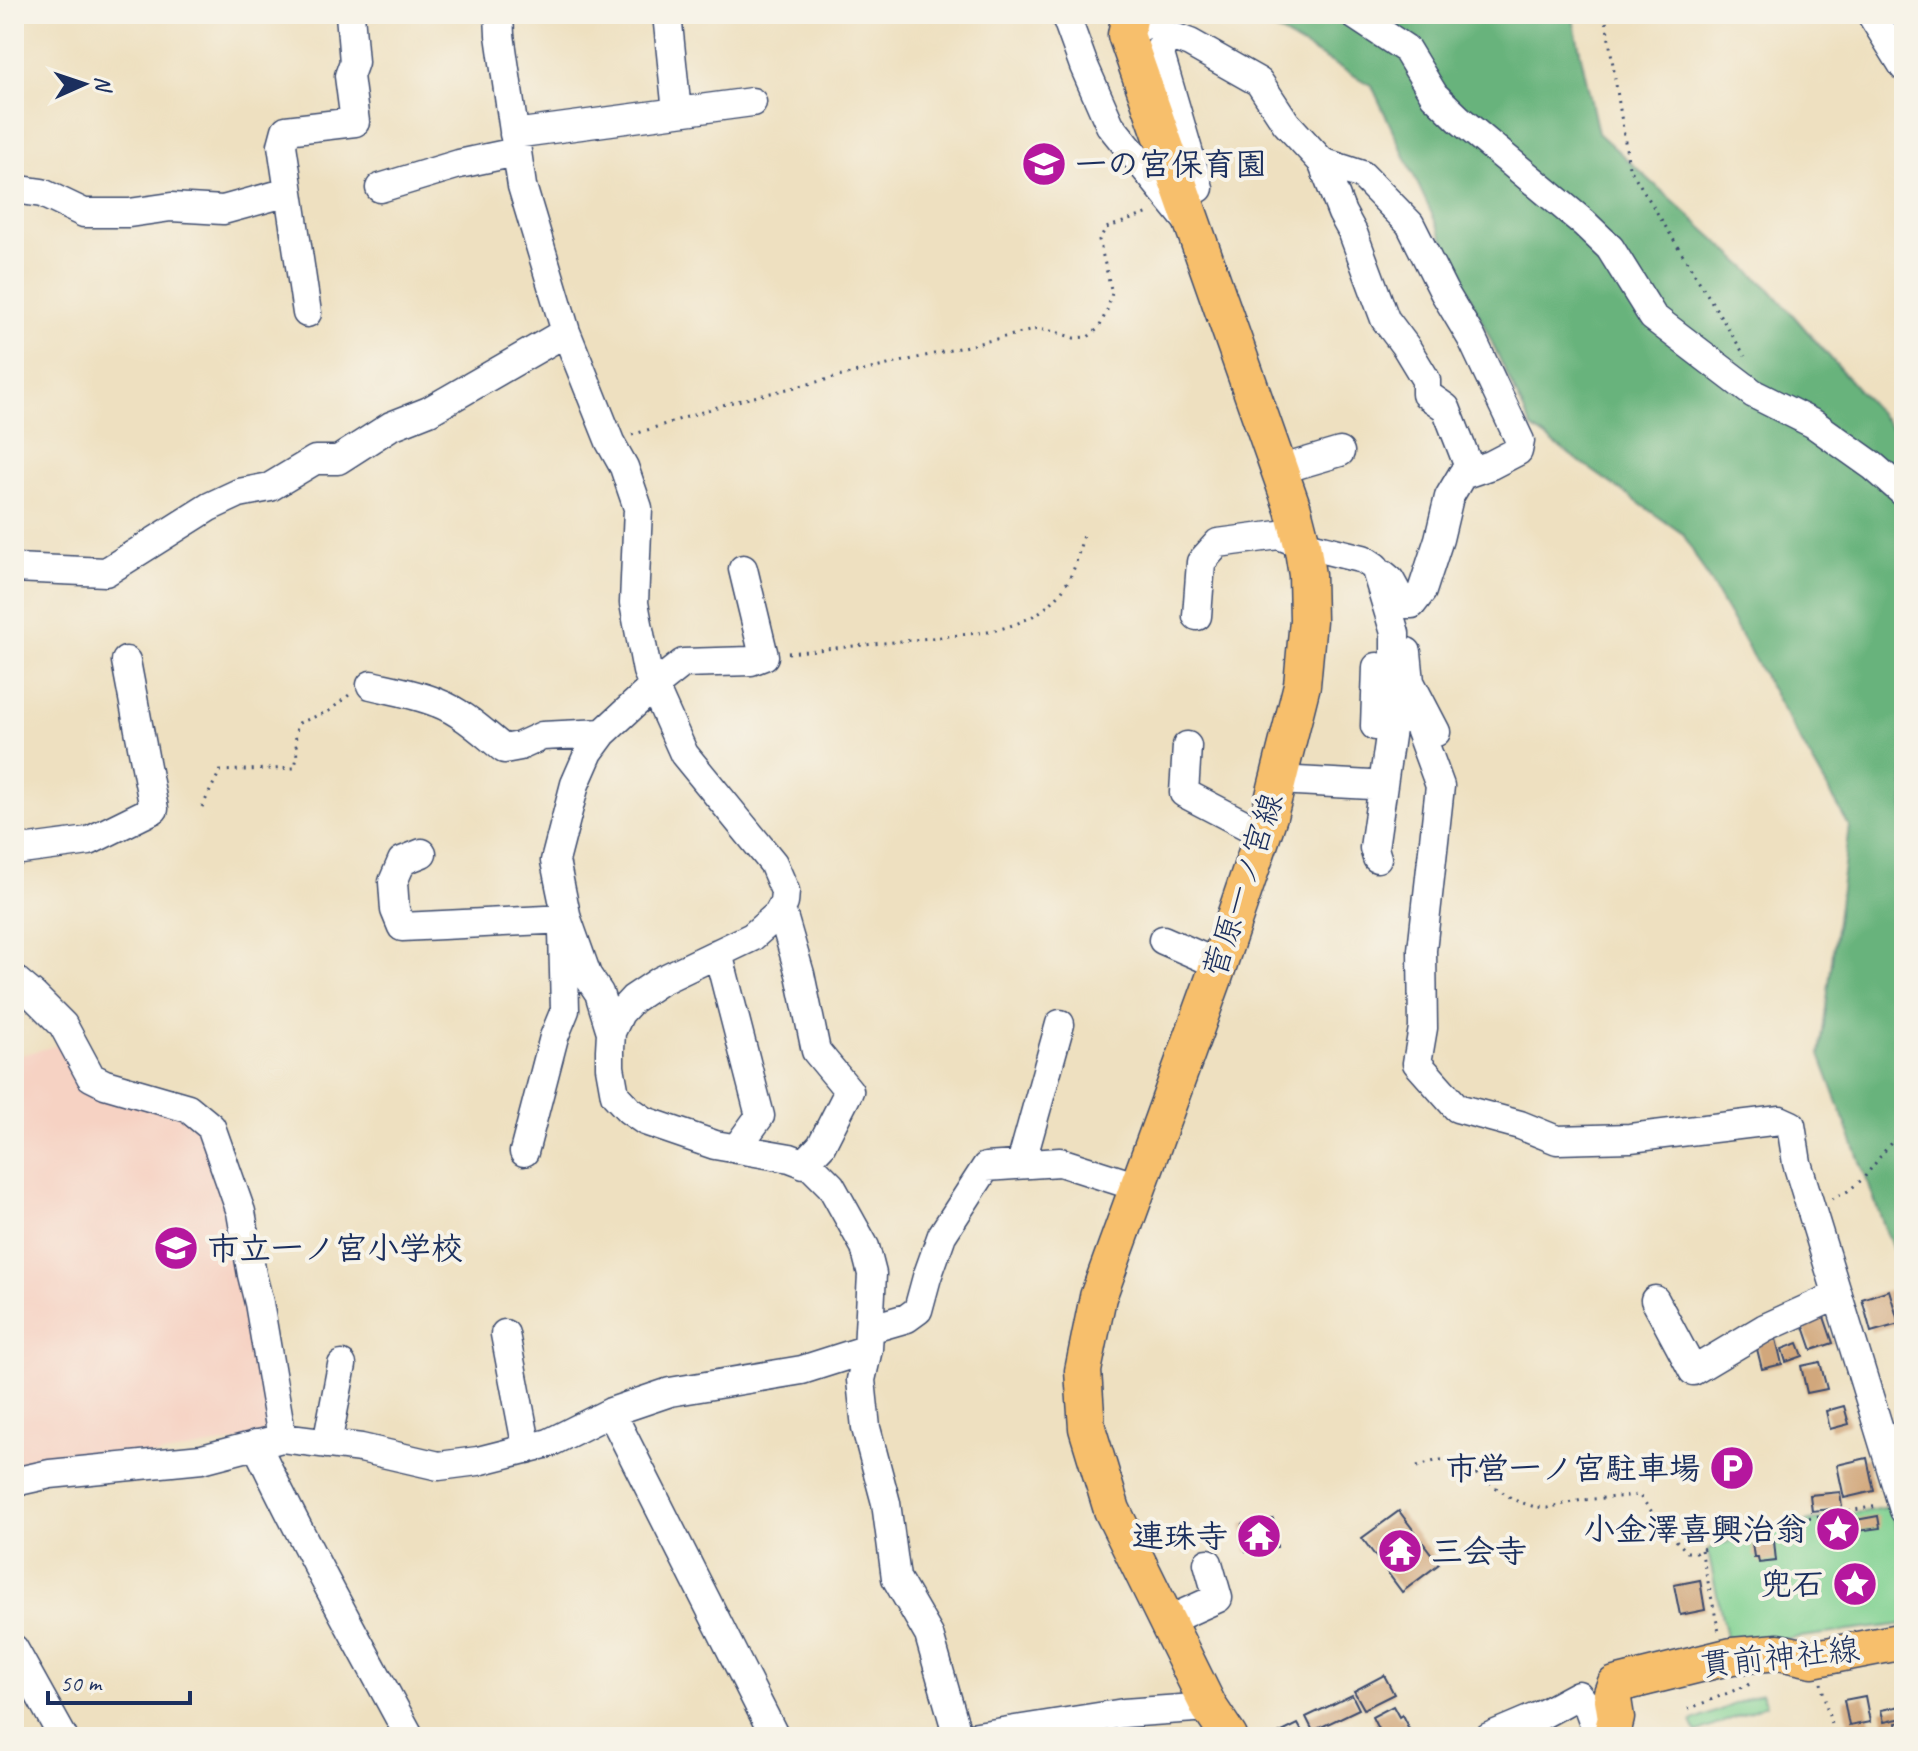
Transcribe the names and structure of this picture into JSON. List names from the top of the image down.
{
  "streets": {
    "main road": ["菅原一ノ宮線", "貫前神社線"]
  },
  "places": {
    "school or university": ["一の宮保育園", "市立一ノ宮小学校"],
    "parking": ["市営一ノ宮駐車場"],
    "place": ["小金澤喜興治翁", "兜石"],
    "temple": ["連珠寺", "三会寺"]
  },
  "scale_bar": "50 m",
  "north": "right"
}
